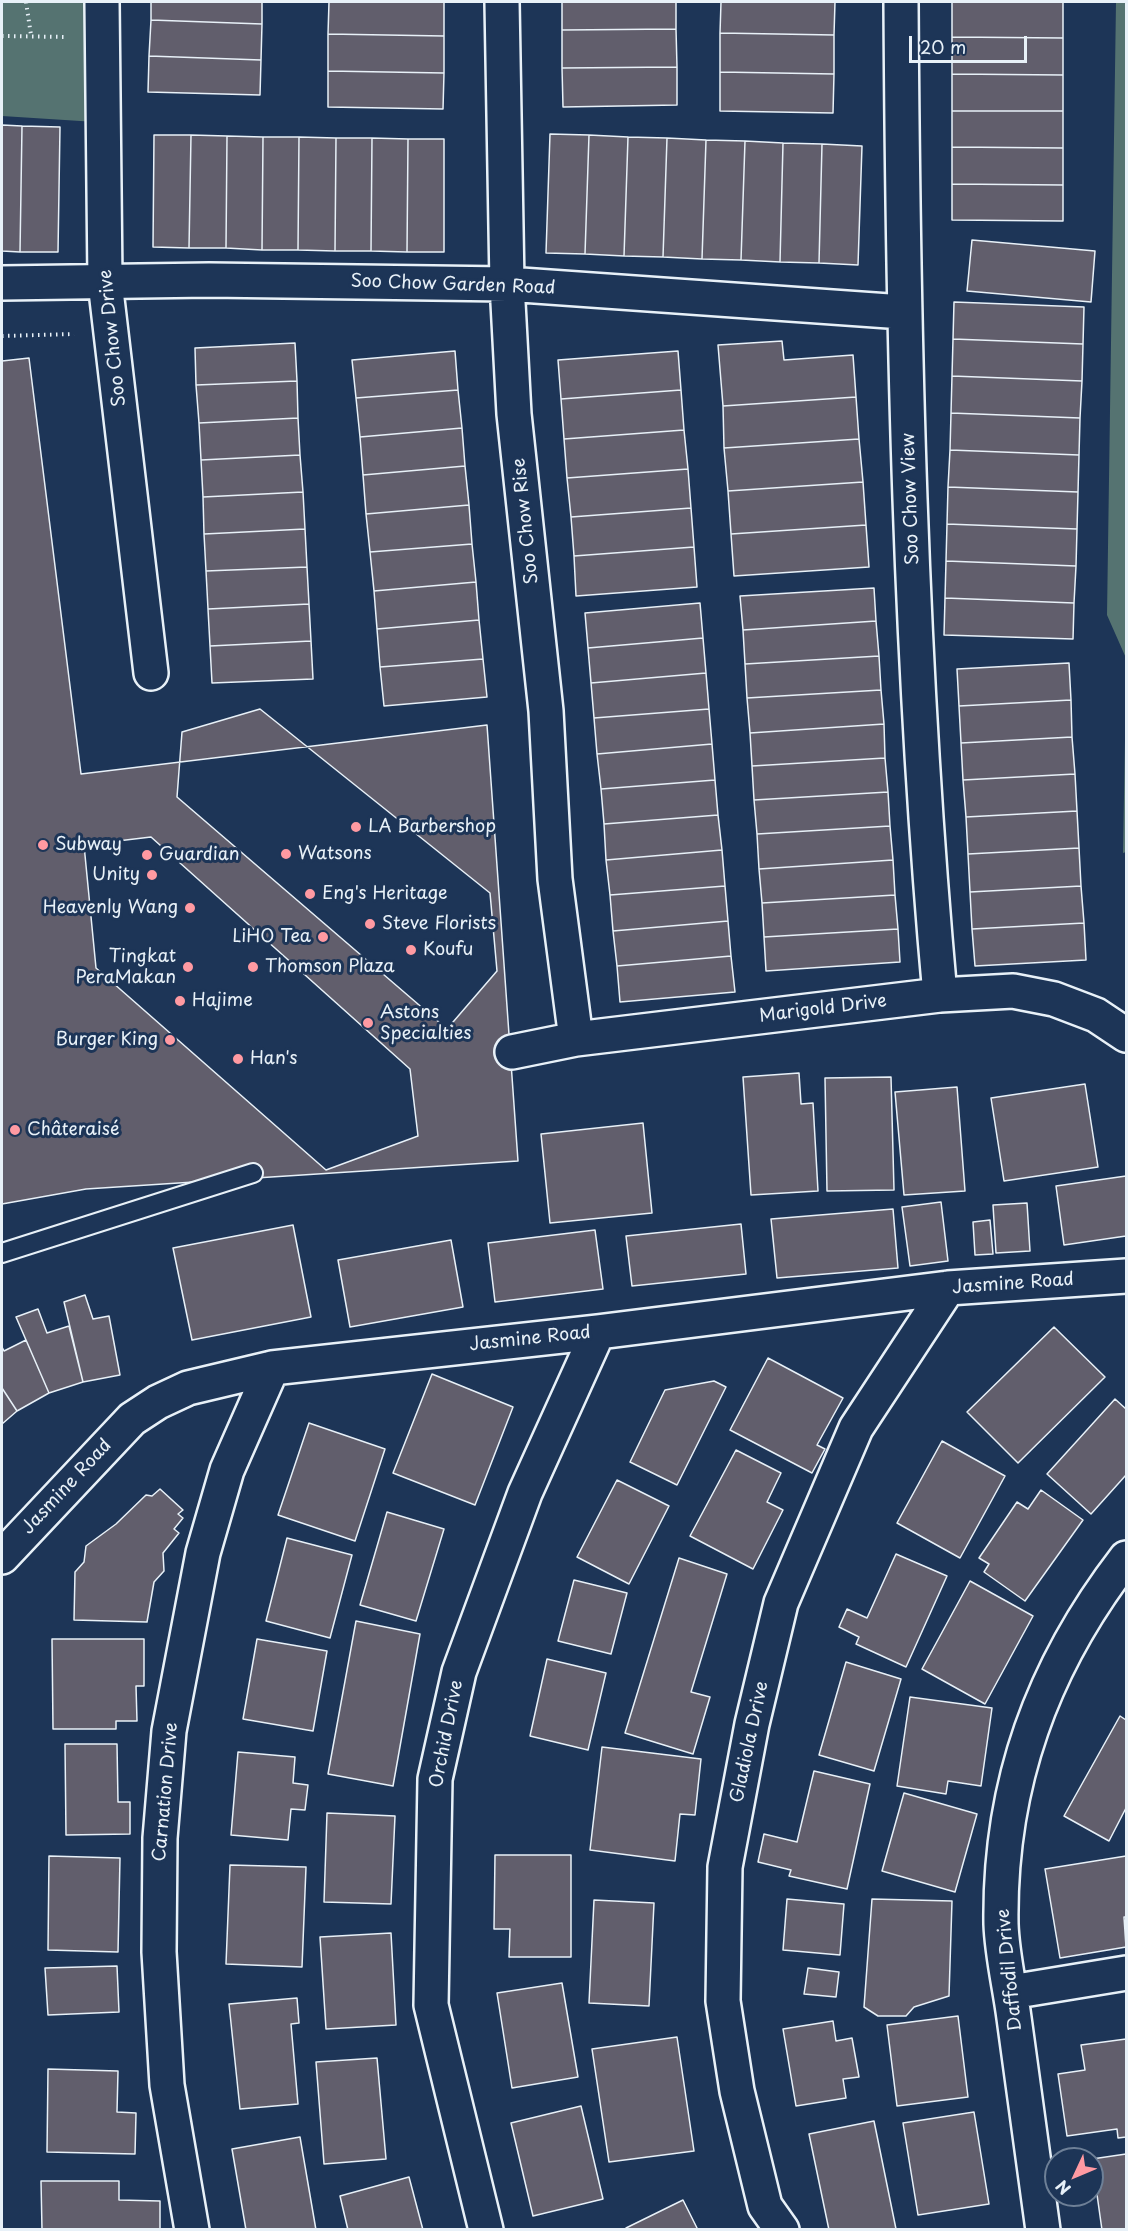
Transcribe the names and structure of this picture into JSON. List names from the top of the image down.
{
  "streets": {
    "street": [
      "Soo Chow Garden Road",
      "Soo Chow Drive",
      "Soo Chow View",
      "Soo Chow Rise",
      "Marigold Drive",
      "Jasmine Road",
      "Orchid Drive",
      "Gladiola Drive",
      "Carnation Drive",
      "Daffodil Drive"
    ]
  },
  "crossings": [
    ["Soo Chow Garden Road", "Soo Chow Drive"],
    ["Soo Chow Garden Road", "Soo Chow View"],
    ["Soo Chow Garden Road", "Soo Chow Rise"],
    ["Soo Chow View", "Marigold Drive"],
    ["Soo Chow Rise", "Marigold Drive"],
    ["Jasmine Road", "Orchid Drive"],
    ["Jasmine Road", "Gladiola Drive"],
    ["Jasmine Road", "Carnation Drive"]
  ],
  "places": [
    "LA Barbershop",
    "Subway",
    "Watsons",
    "Guardian",
    "Unity",
    "Eng's Heritage",
    "Heavenly Wang",
    "Steve Florists",
    "LiHO Tea",
    "Koufu",
    "Tingkat PeraMakan",
    "Thomson Plaza",
    "Hajime",
    "Astons Specialties",
    "Burger King",
    "Han's",
    "Châteraisé"
  ],
  "scale_bar": "20 m",
  "north": "bottom left"
}
